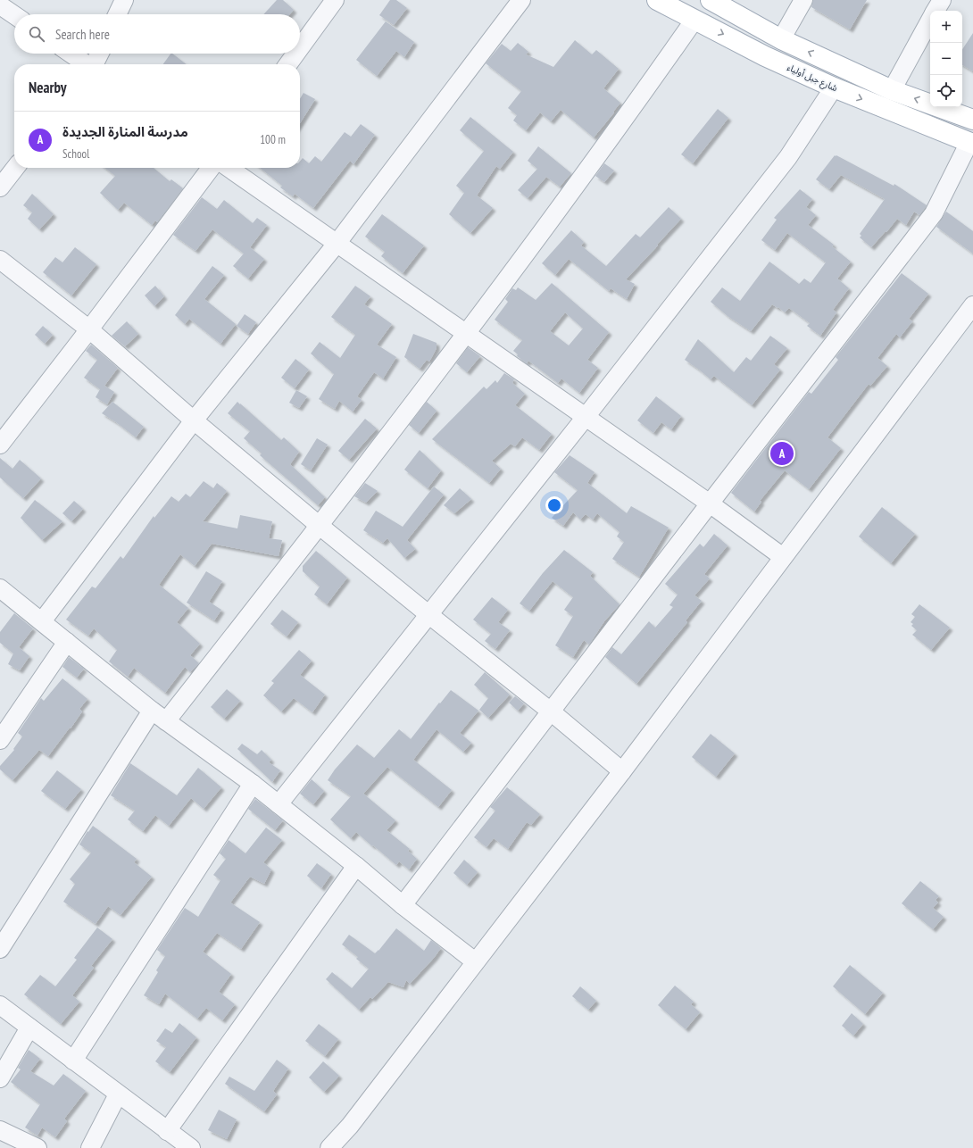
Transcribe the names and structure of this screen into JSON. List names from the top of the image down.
{
  "streets": {
    "main road": ["شارع جبل أولياء"]
  },
  "page": {
    "map_buttons": ["+", "−"],
    "search": "Search here",
    "heading": "Nearby",
    "list": [
      {
        "mark": "A",
        "name": "مدرسة المنارة الجديدة",
        "note": "School",
        "value": "100 m"
      }
    ],
    "pins": "A"
  }
}
